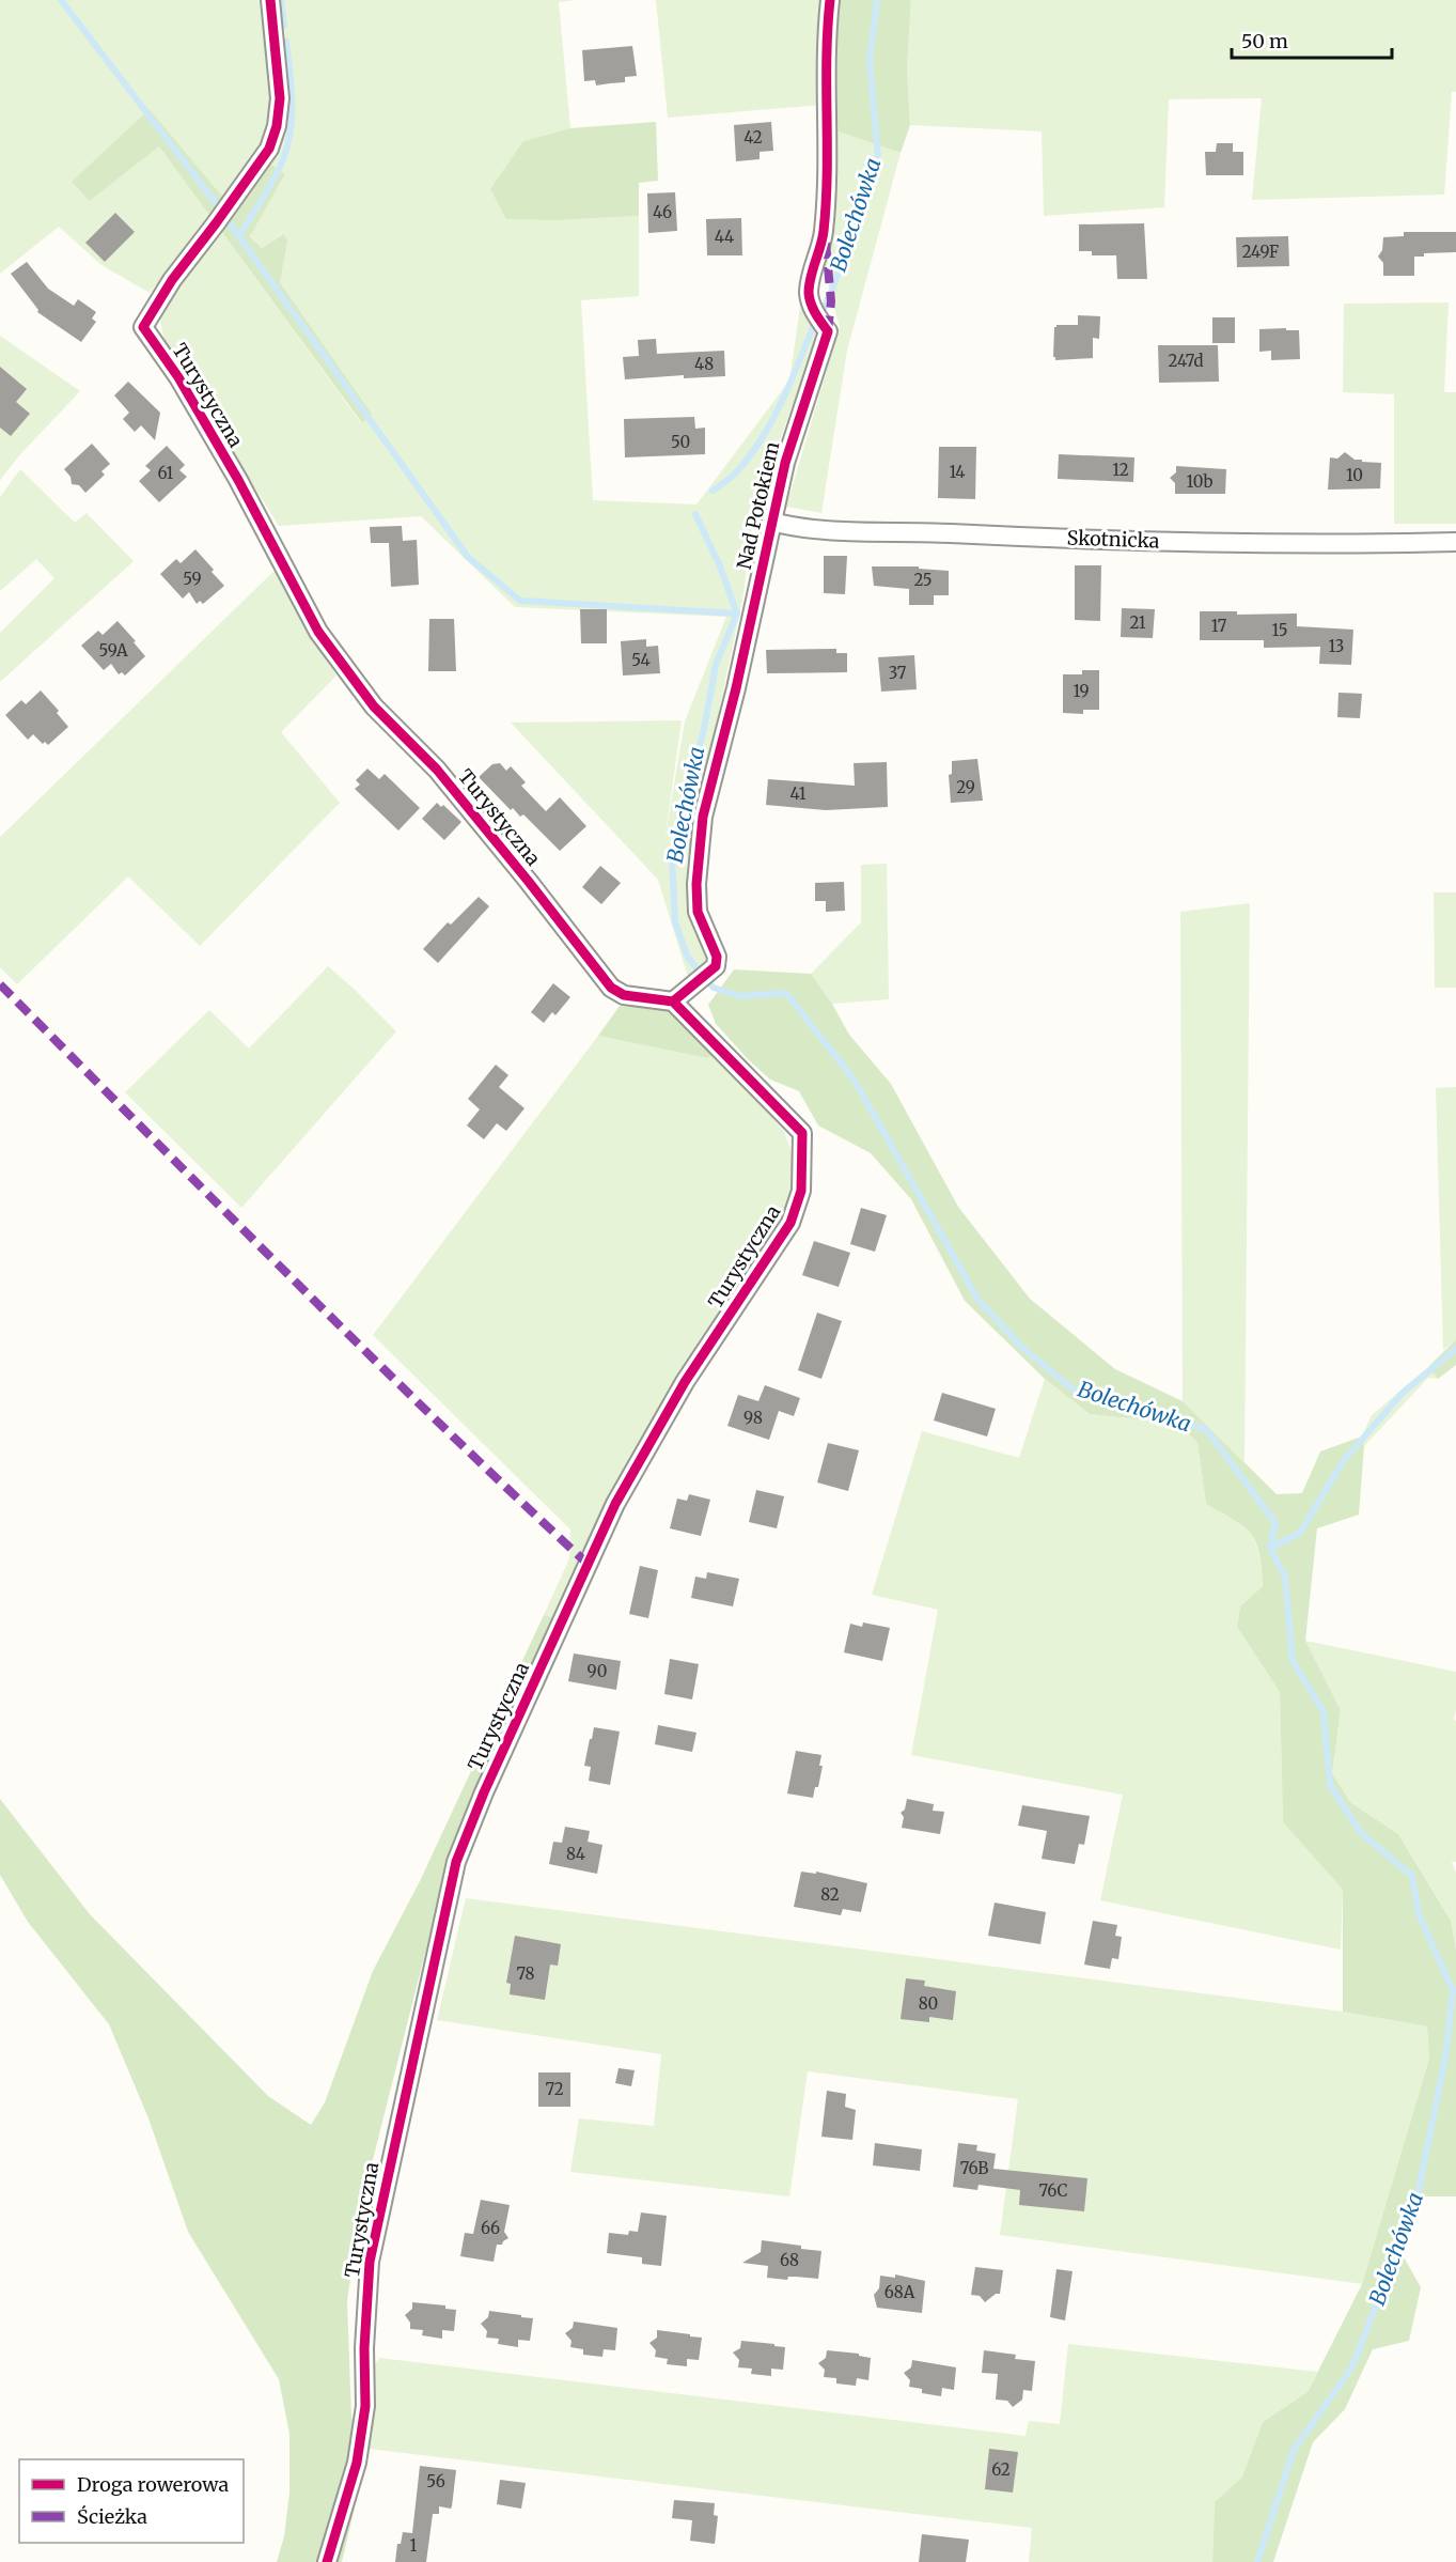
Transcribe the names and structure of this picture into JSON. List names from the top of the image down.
{
  "streets": {
    "street": ["Turystyczna", "Nad Potokiem", "Skotnicka"]
  },
  "crossings": [
    ["Turystyczna", "Nad Potokiem"],
    ["Nad Potokiem", "Skotnicka"]
  ],
  "water": ["Bolechówka"],
  "house_numbers": [
    "42",
    "46",
    "44",
    "249F",
    "247d",
    "48",
    "50",
    "12",
    "14",
    "61",
    "10",
    "10b",
    "59",
    "25",
    "21",
    "17",
    "15",
    "13",
    "59A",
    "54",
    "37",
    "19",
    "29",
    "41",
    "98",
    "90",
    "84",
    "82",
    "78",
    "80",
    "72",
    "76B",
    "76C",
    "66",
    "68",
    "68A",
    "62",
    "56",
    "1"
  ],
  "legend": ["Droga rowerowa", "Ścieżka"],
  "scale_bar": "50 m"
}
